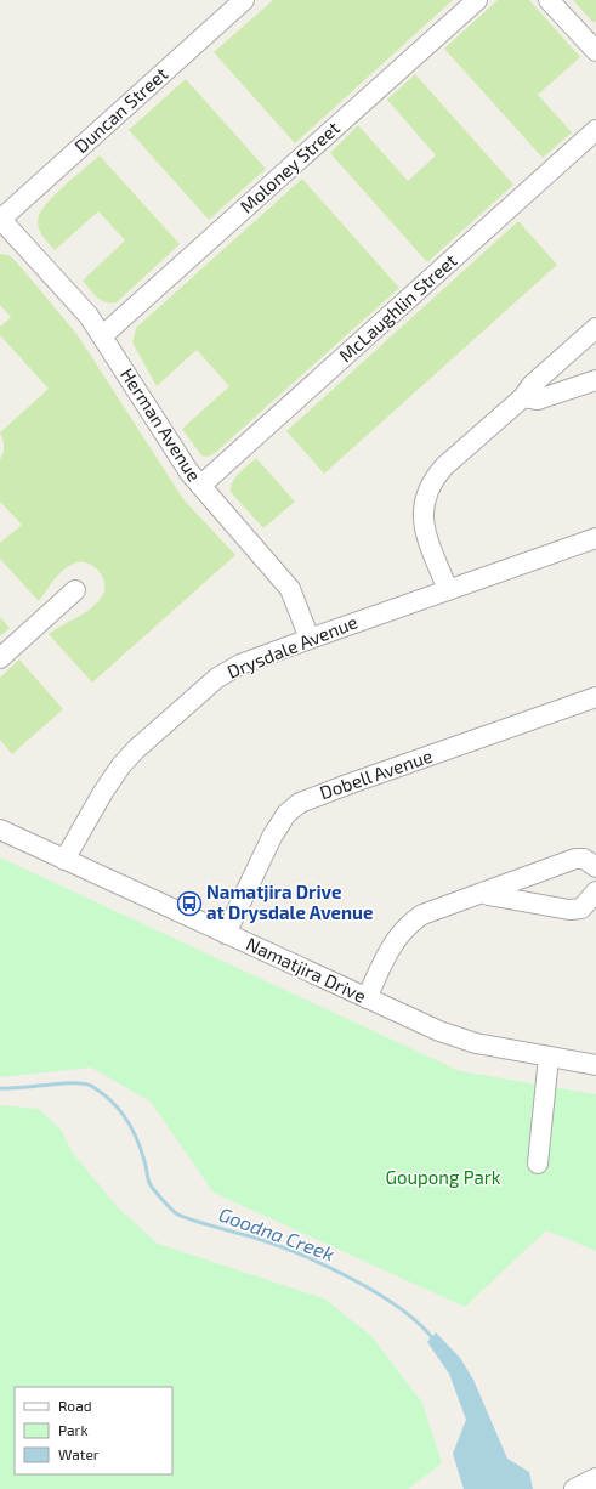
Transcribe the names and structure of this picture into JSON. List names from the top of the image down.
{
  "streets": {
    "street": [
      "Duncan Street",
      "Moloney Street",
      "McLaughlin Street",
      "Herman Avenue",
      "Drysdale Avenue",
      "Dobell Avenue",
      "Namatjira Drive"
    ]
  },
  "crossings": [
    ["Duncan Street", "Herman Avenue"],
    ["Moloney Street", "Herman Avenue"],
    ["McLaughlin Street", "Herman Avenue"],
    ["Herman Avenue", "Drysdale Avenue"],
    ["Drysdale Avenue", "Namatjira Drive"],
    ["Dobell Avenue", "Namatjira Drive"]
  ],
  "water": ["Goodna Creek"],
  "parks": ["Goupong Park"],
  "places": {
    "bus stop": ["Namatjira Drive at Drysdale Avenue"]
  },
  "legend": ["Road", "Park", "Water"]
}
